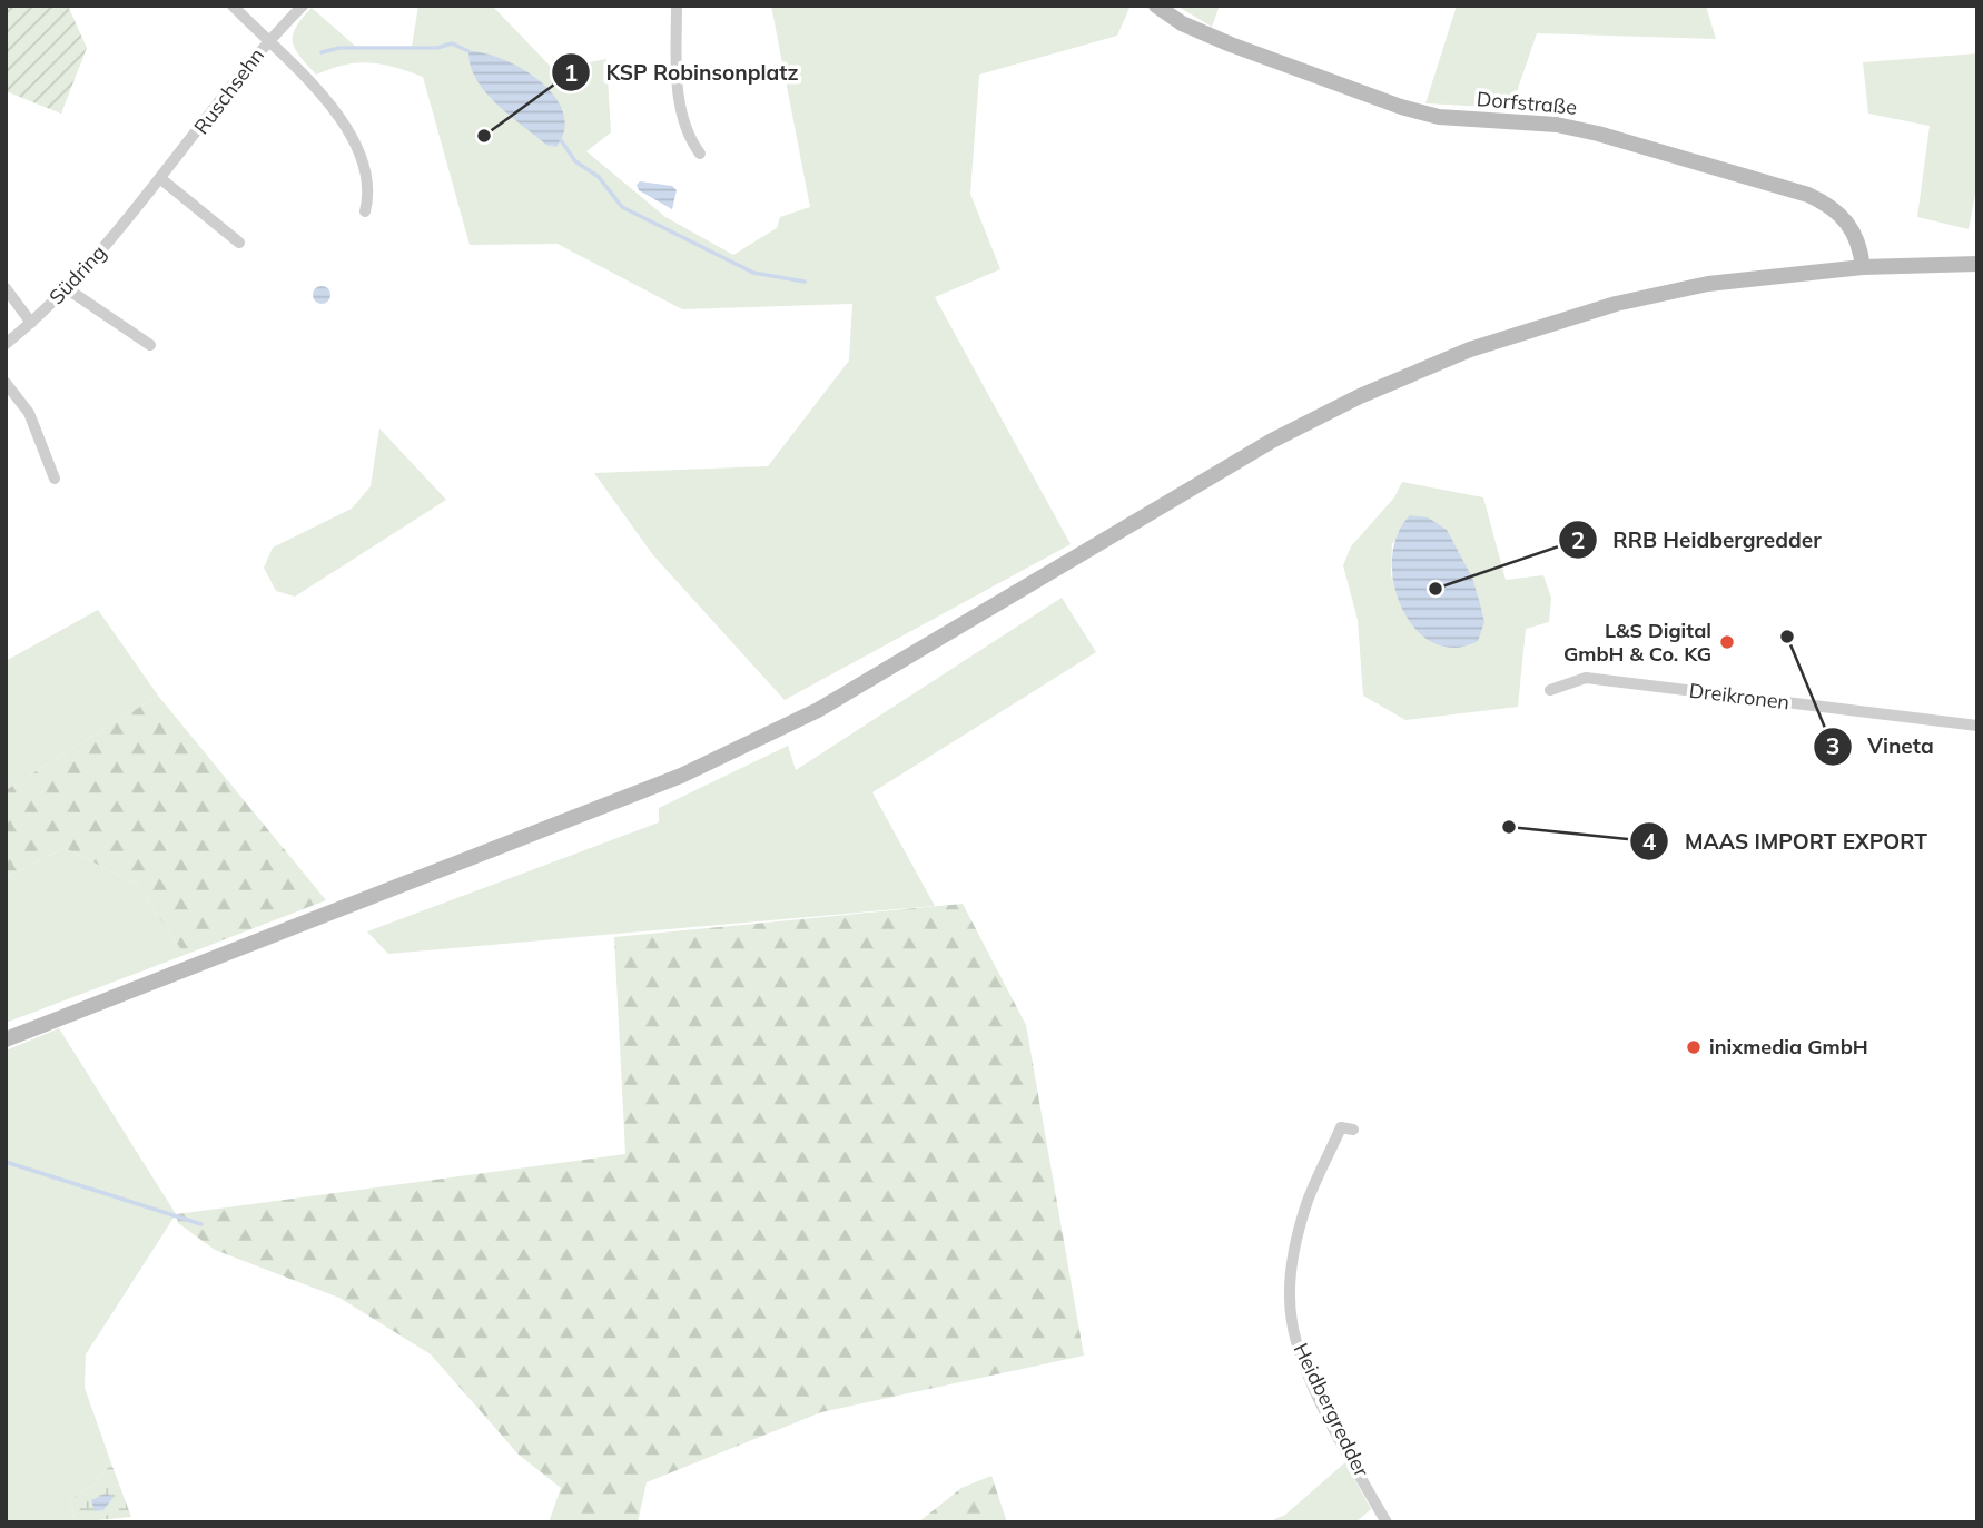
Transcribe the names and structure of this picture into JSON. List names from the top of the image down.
{
  "streets": {
    "main road": ["Dorfstraße"],
    "street": [
      "Ruschsehn",
      "Südring",
      "Dreikronen",
      "Heidbergredder"
    ]
  },
  "crossings": [
    ["Ruschsehn", "Südring"]
  ],
  "places": [
    "KSP Robinsonplatz",
    "RRB Heidbergredder",
    "Vineta",
    "L&S Digital GmbH & Co. KG",
    "MAAS IMPORT EXPORT",
    "inixmedia GmbH"
  ]
}
